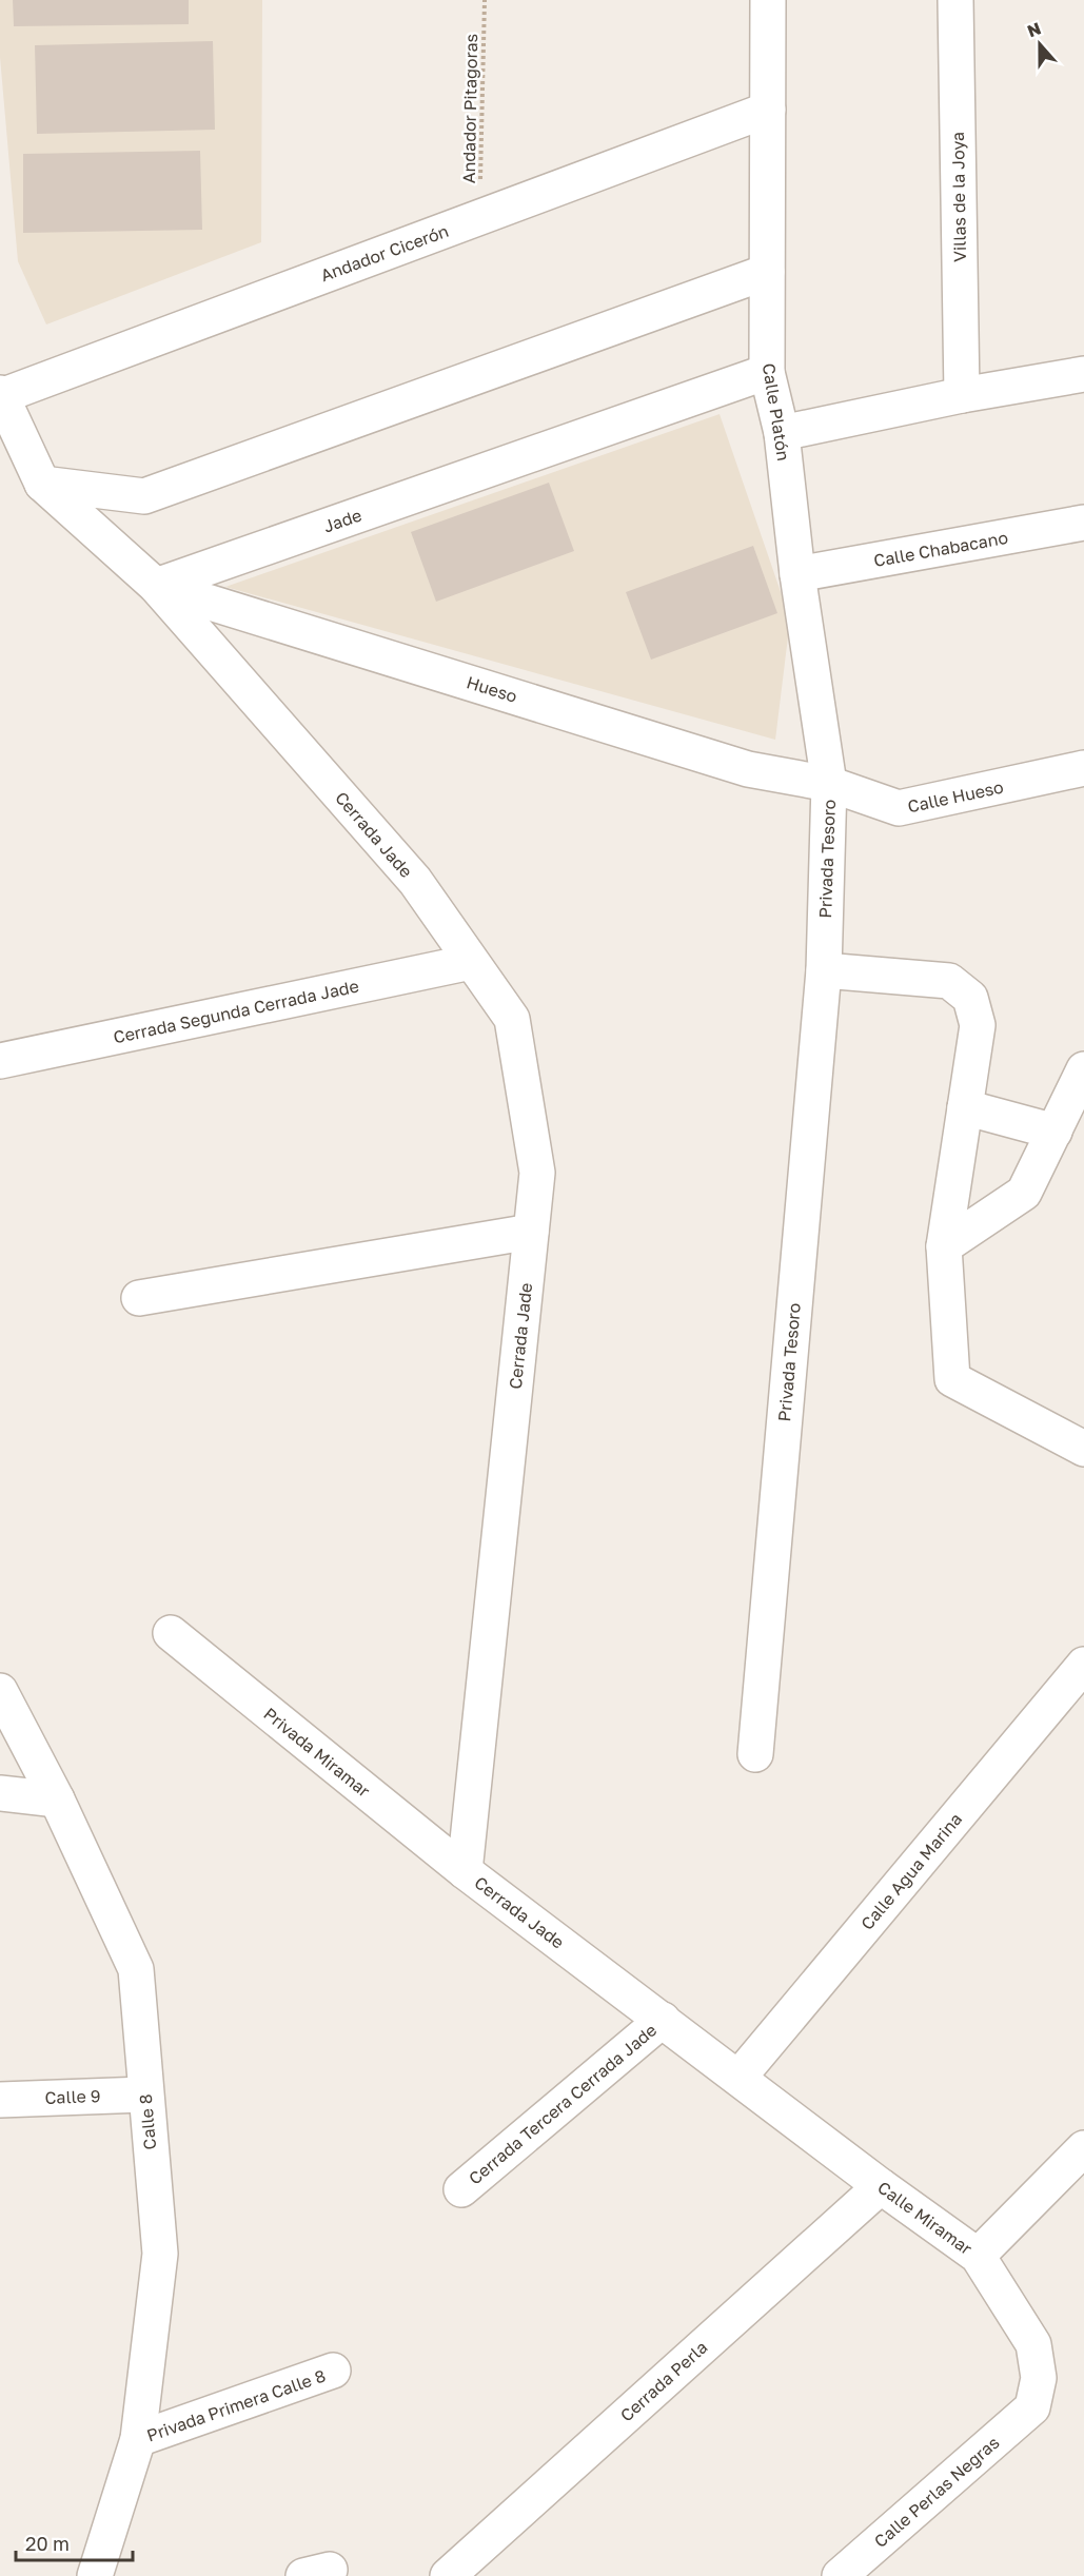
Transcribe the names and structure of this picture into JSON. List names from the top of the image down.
{
  "streets": {
    "street": [
      "Villas de la Joya",
      "Andador Cicerón",
      "Calle Platón",
      "Jade",
      "Calle Chabacano",
      "Hueso",
      "Calle Hueso",
      "Cerrada Jade",
      "Privada Tesoro",
      "Cerrada Segunda Cerrada Jade",
      "Privada Miramar",
      "Calle Agua Marina",
      "Calle 9",
      "Cerrada Tercera Cerrada Jade",
      "Calle 8",
      "Calle Miramar",
      "Cerrada Perla",
      "Privada Primera Calle 8",
      "Calle Perlas Negras"
    ],
    "path": ["Andador Pitagoras"]
  },
  "crossings": [
    ["Andador Pitagoras", "Andador Cicerón"],
    ["Andador Cicerón", "Calle Platón"],
    ["Calle Platón", "Jade"],
    ["Calle Platón", "Calle Chabacano"],
    ["Calle Platón", "Hueso"],
    ["Calle Platón", "Calle Hueso"],
    ["Calle Platón", "Privada Tesoro"],
    ["Jade", "Hueso"],
    ["Jade", "Cerrada Jade"],
    ["Hueso", "Calle Hueso"],
    ["Hueso", "Cerrada Jade"],
    ["Hueso", "Privada Tesoro"],
    ["Calle Hueso", "Privada Tesoro"],
    ["Cerrada Jade", "Cerrada Segunda Cerrada Jade"],
    ["Cerrada Jade", "Privada Miramar"],
    ["Cerrada Jade", "Calle Agua Marina"],
    ["Cerrada Jade", "Cerrada Tercera Cerrada Jade"],
    ["Cerrada Jade", "Calle Miramar"],
    ["Calle Agua Marina", "Calle Miramar"],
    ["Calle 9", "Calle 8"],
    ["Calle 8", "Privada Primera Calle 8"],
    ["Calle Miramar", "Cerrada Perla"],
    ["Calle Miramar", "Calle Perlas Negras"]
  ],
  "scale_bar": "20 m",
  "north": "top"
}
